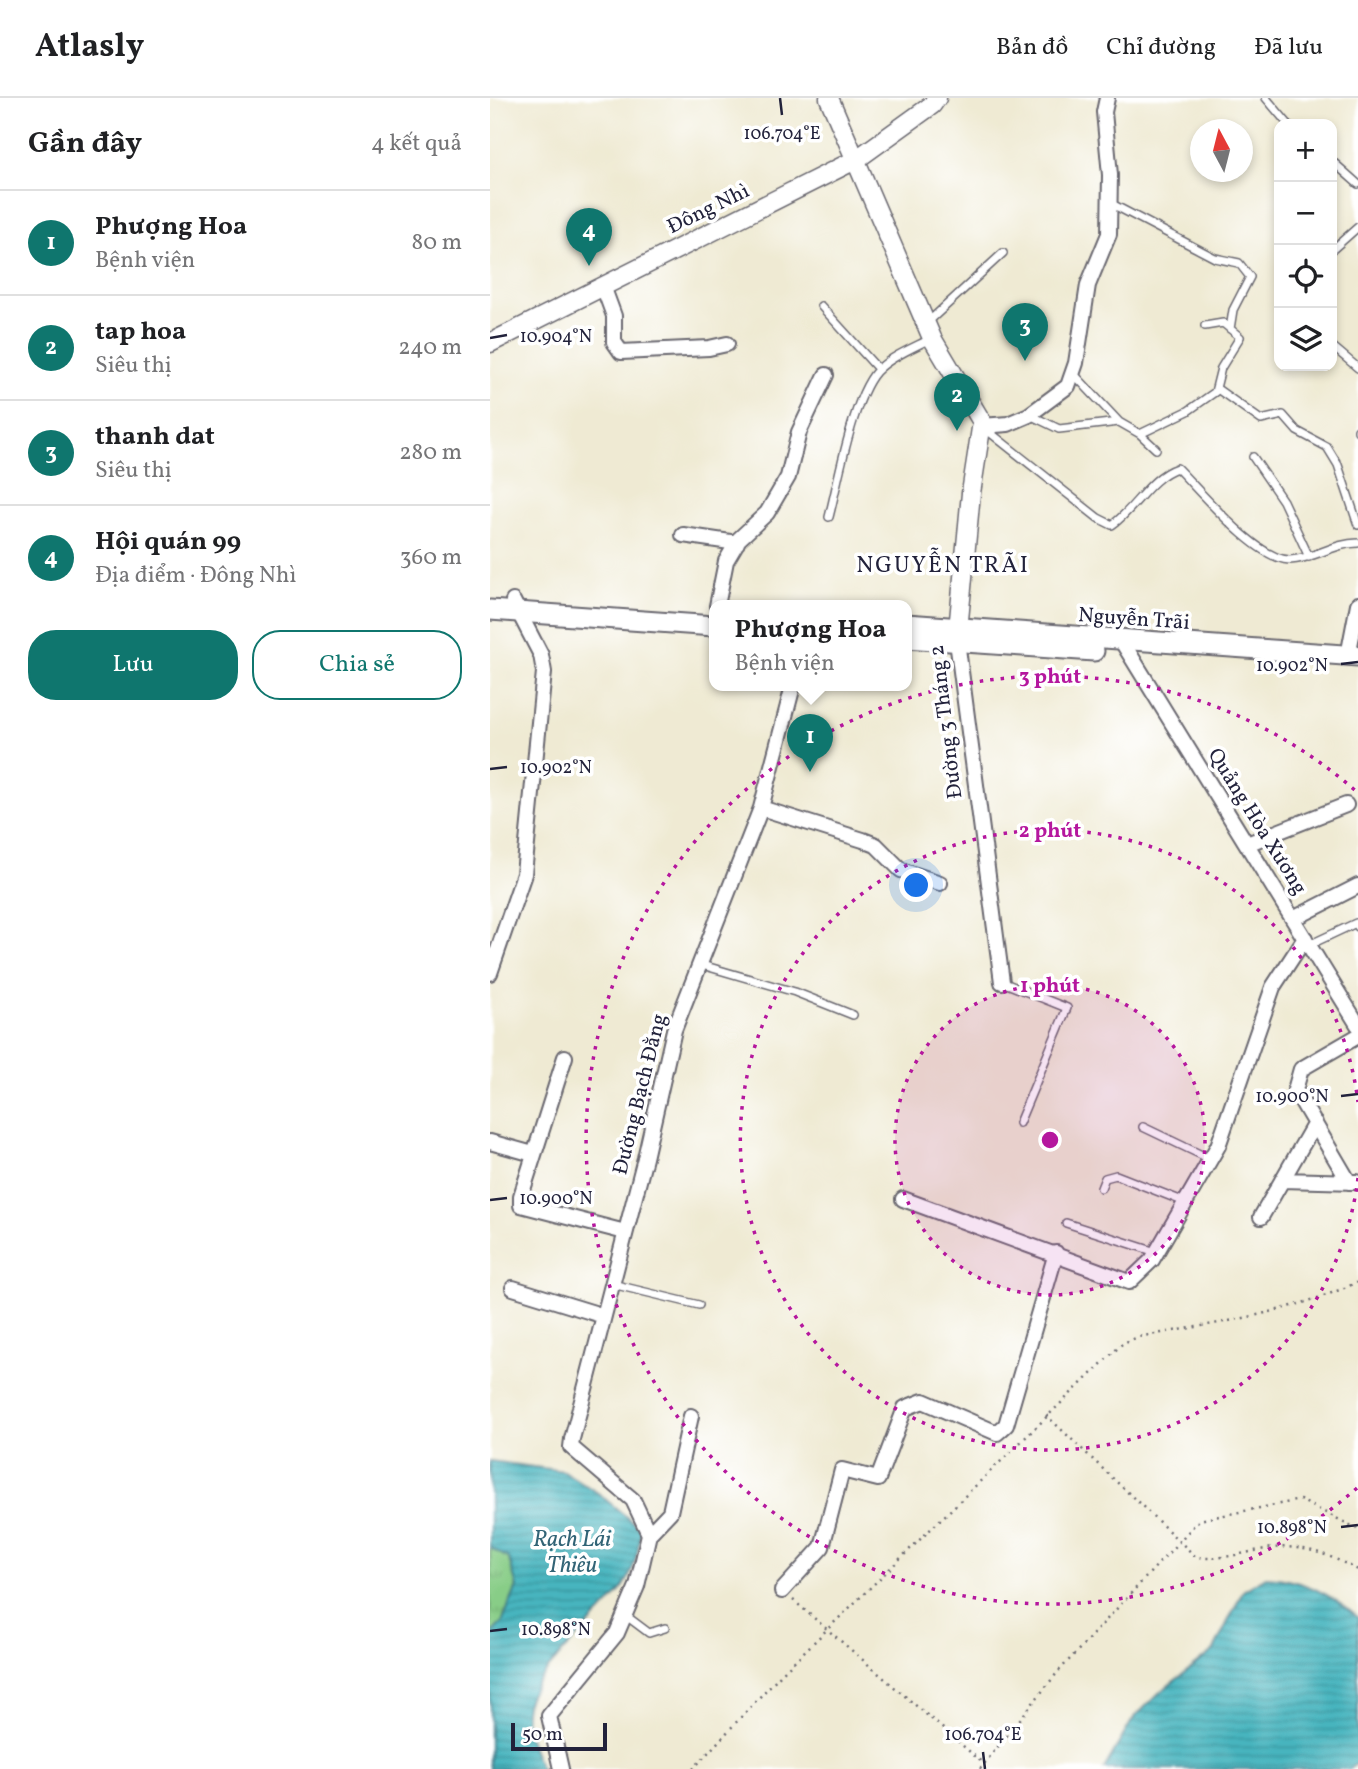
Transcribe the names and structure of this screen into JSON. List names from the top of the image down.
{
  "streets": {
    "main road": ["Nguyễn Trãi"],
    "street": [
      "Đông Nhì",
      "Đường 3 Tháng 2",
      "Quảng Hòa Xương",
      "Đường Bạch Đằng"
    ]
  },
  "crossings": [
    ["Nguyễn Trãi", "Đường 3 Tháng 2"],
    ["Nguyễn Trãi", "Quảng Hòa Xương"]
  ],
  "districts": ["NGUYỄN TRÃI"],
  "water": ["Rạch Lái Thiêu"],
  "scale_bar": "50 m",
  "north": "top",
  "page": {
    "header": "Atlasly",
    "nav": ["Bản đồ", "Chỉ đường", "Đã lưu"],
    "heading": ["Gần đây", "4 kết quả"],
    "map_buttons": ["+", "−"],
    "list": [
      {
        "mark": "1",
        "name": "Phượng Hoa",
        "note": "Bệnh viện",
        "value": "80 m"
      },
      {
        "mark": "2",
        "name": "tap hoa",
        "note": "Siêu thị",
        "value": "240 m"
      },
      {
        "mark": "3",
        "name": "thanh dat",
        "note": "Siêu thị",
        "value": "280 m"
      },
      {
        "mark": "4",
        "name": "Hội quán 99",
        "note": "Địa điểm · Đông Nhì",
        "value": "360 m"
      }
    ],
    "pins": [
      "4",
      "3",
      "2",
      "1"
    ],
    "popup": ["Phượng Hoa", "Bệnh viện"],
    "buttons": ["Lưu", "Chia sẻ"],
    "scale": "50 m"
  },
  "coordinates": [
    "106.704°E",
    "10.904°N",
    "10.902°N",
    "10.900°N",
    "10.898°N"
  ],
  "rings": ["3 phút", "2 phút", "1 phút"]
}
